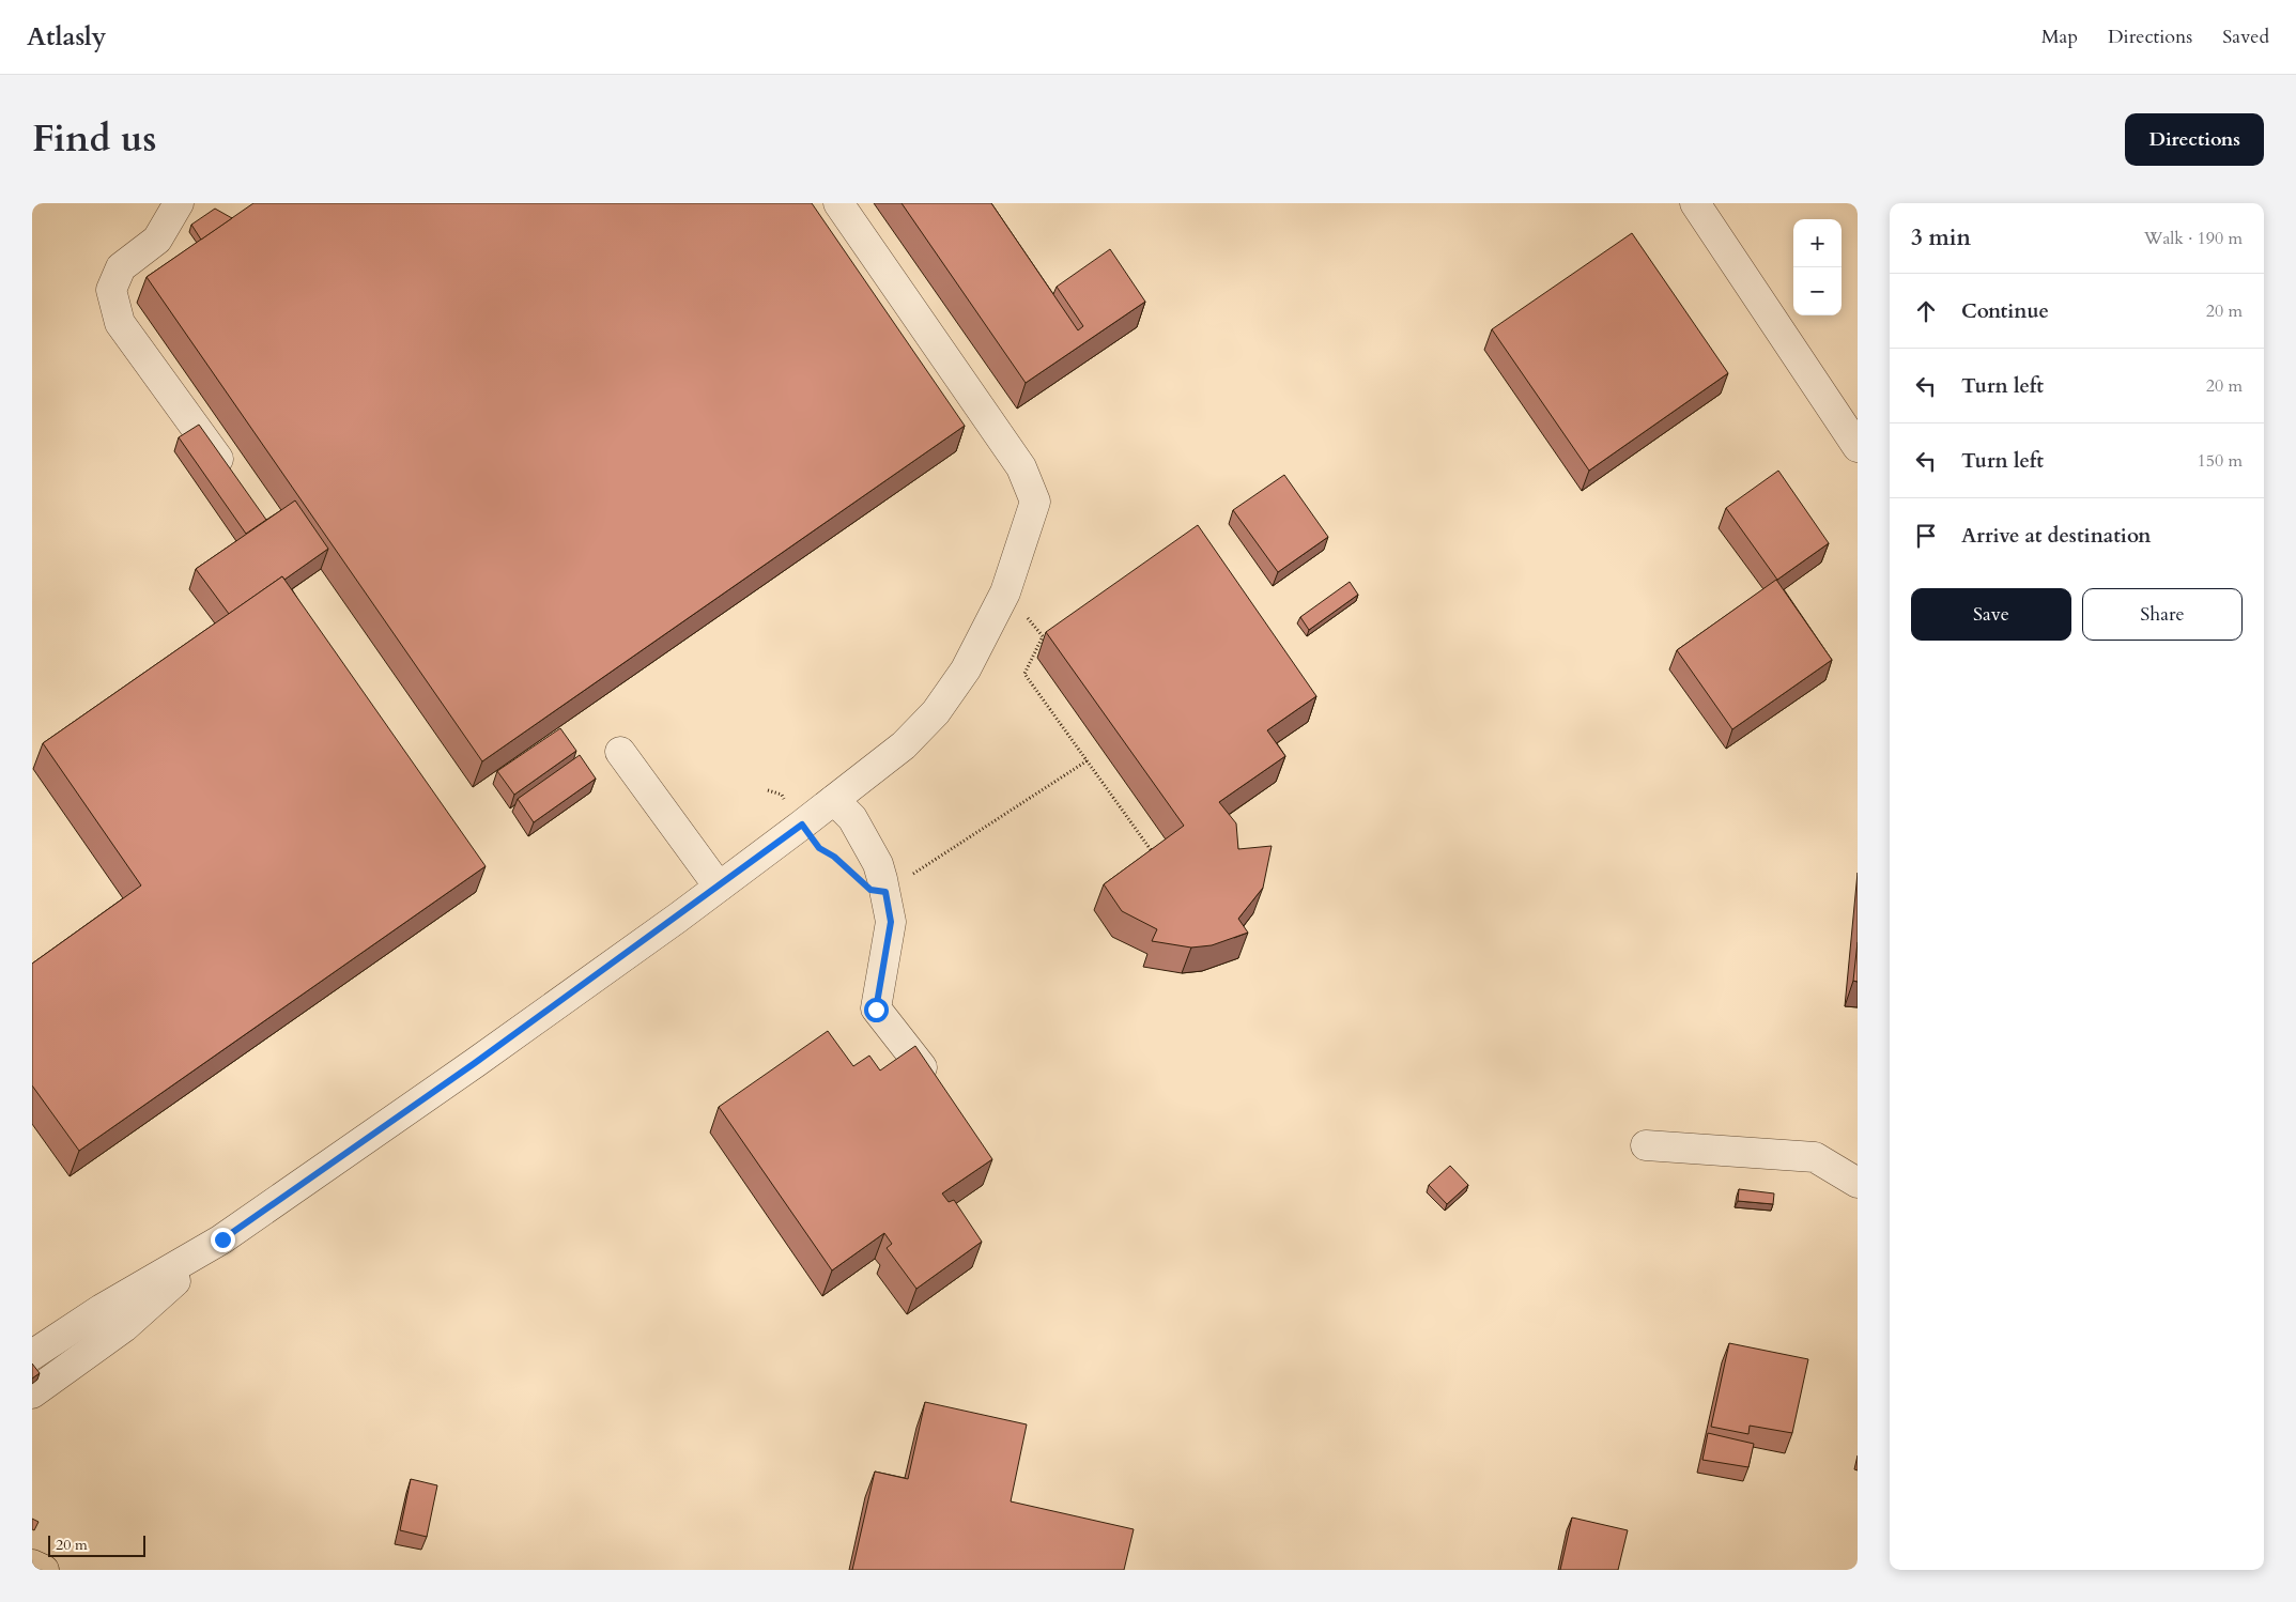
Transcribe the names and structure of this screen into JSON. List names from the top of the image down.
{
  "scale_bar": "20 m",
  "page": {
    "header": "Atlasly",
    "nav": ["Map", "Directions", "Saved"],
    "title": "Find us",
    "buttons": [
      "Directions",
      ["Save", "Share"]
    ],
    "heading": ["3 min", "Walk · 190 m"],
    "map_buttons": ["+", "−"],
    "list": [
      ["Continue", "20 m"],
      ["Turn left", "20 m"],
      ["Turn left", "150 m"],
      "Arrive at destination"
    ],
    "scale": "20 m"
  }
}
